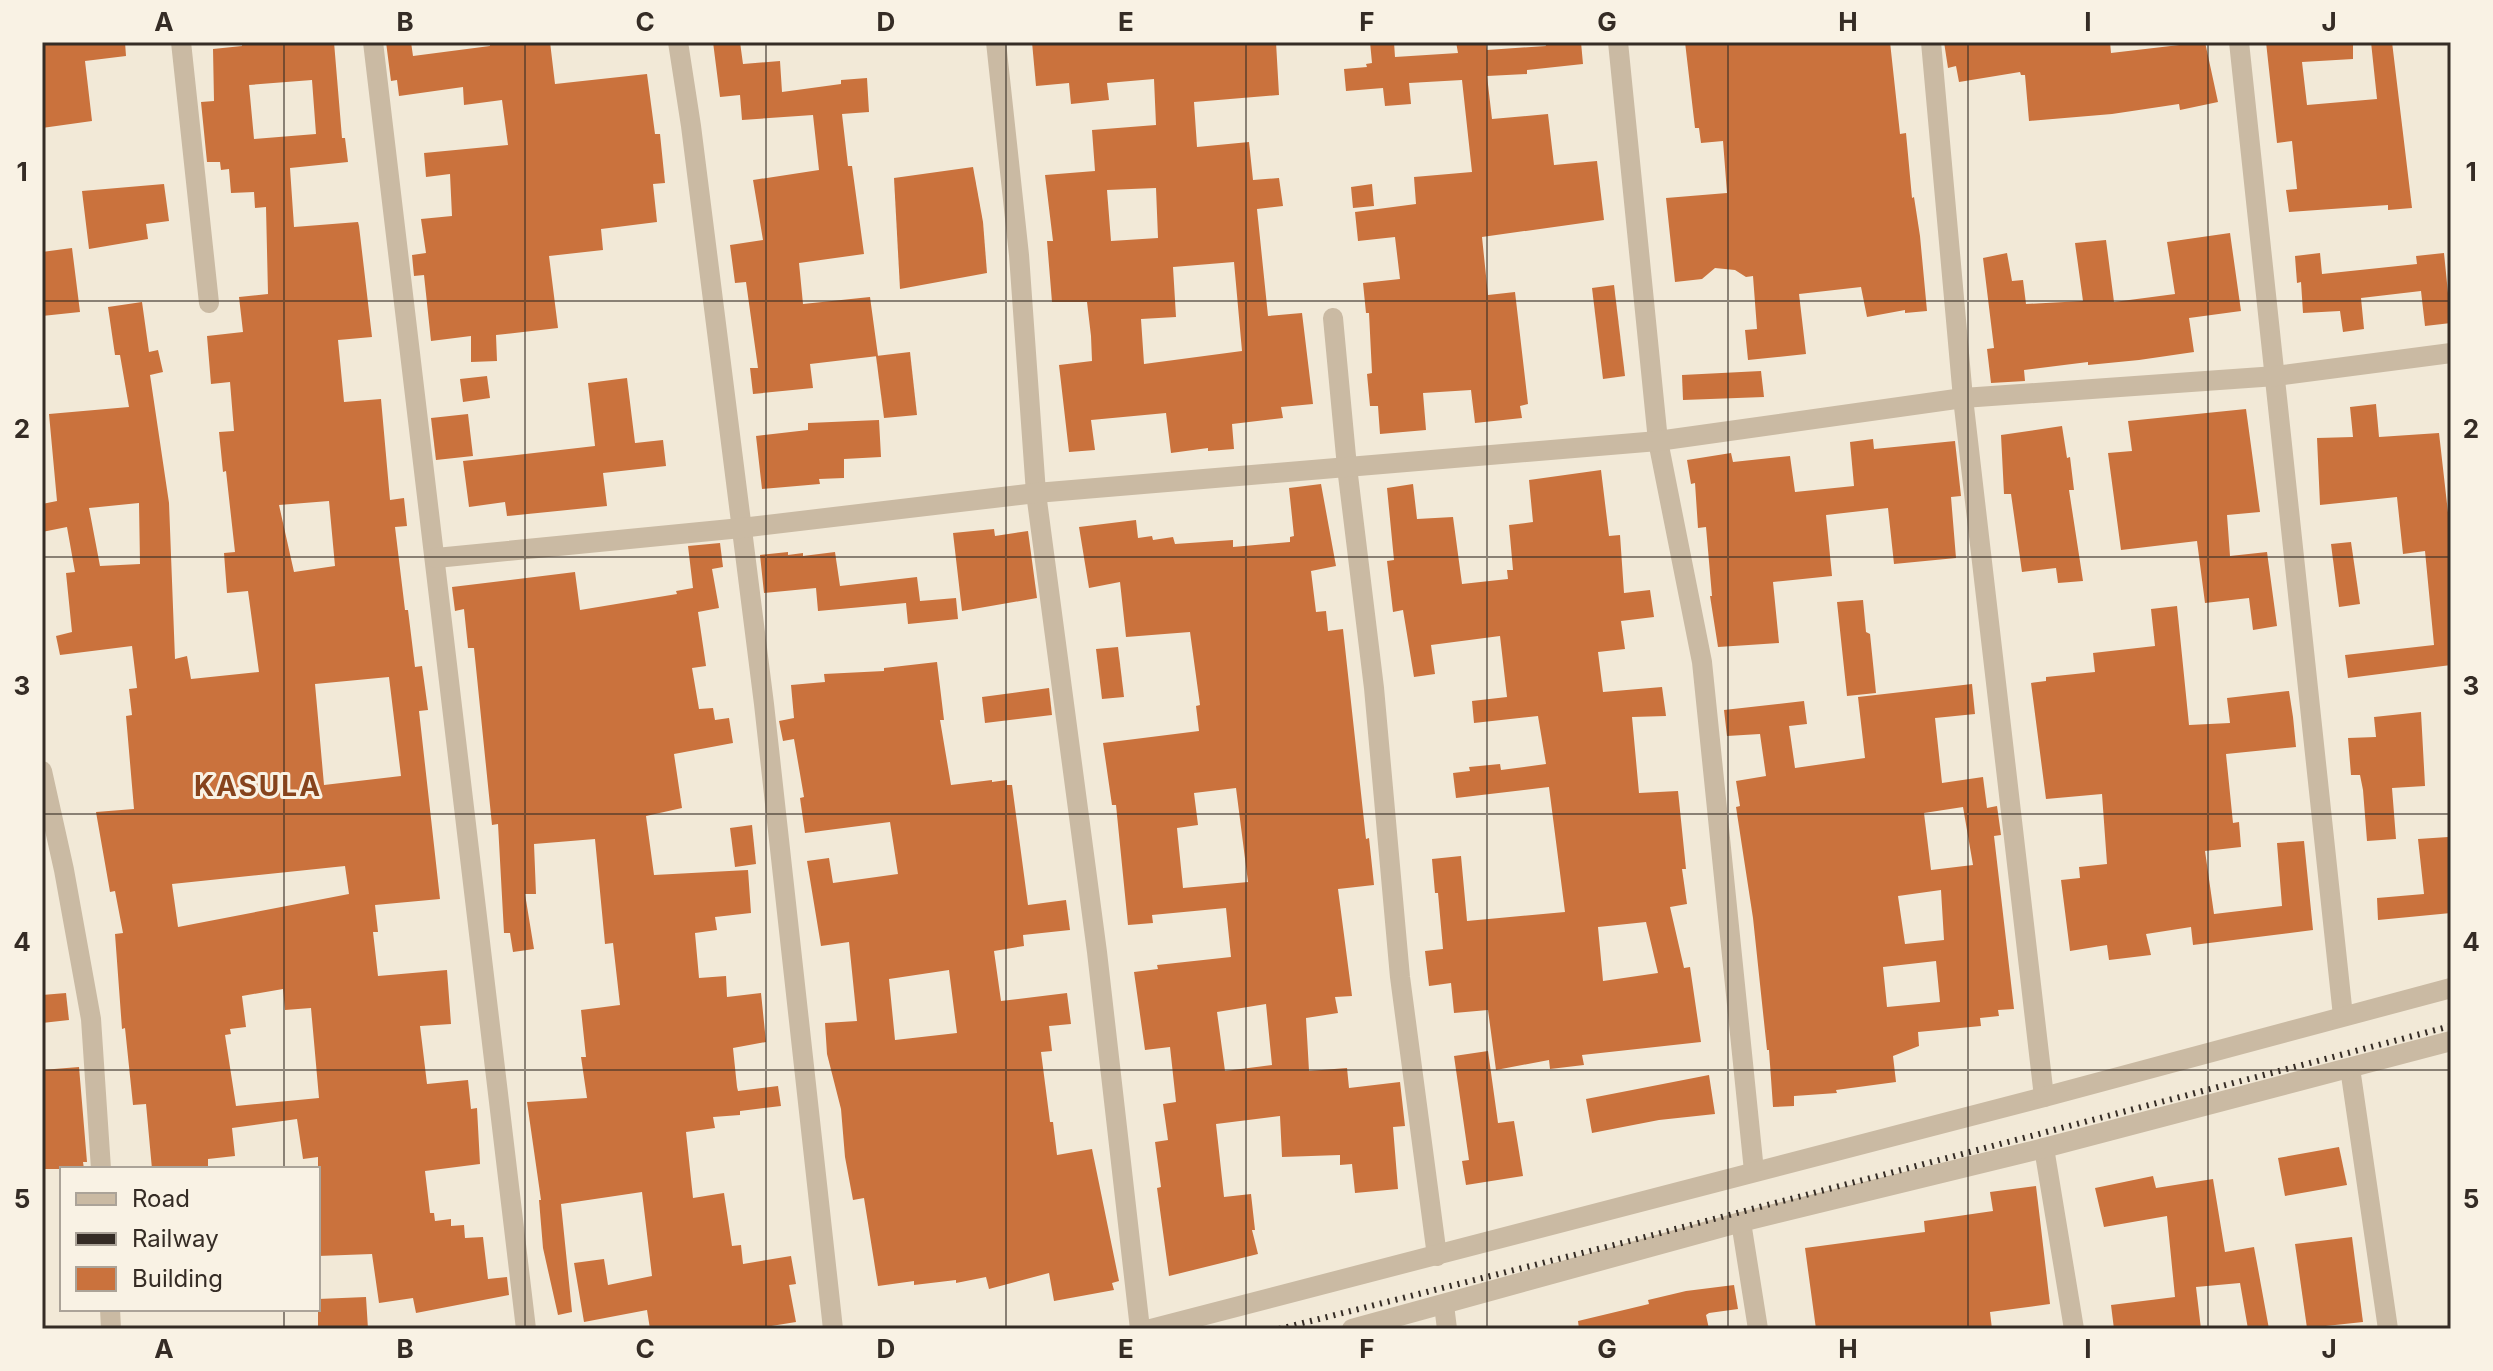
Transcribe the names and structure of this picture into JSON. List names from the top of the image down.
{
  "districts": ["KASULA"],
  "legend": ["Road", "Railway", "Building"],
  "grid": {
    "columns": [
      "A",
      "B",
      "C",
      "D",
      "E",
      "F",
      "G",
      "H",
      "I",
      "J"
    ],
    "rows": [
      "1",
      "2",
      "3",
      "4",
      "5"
    ]
  }
}
